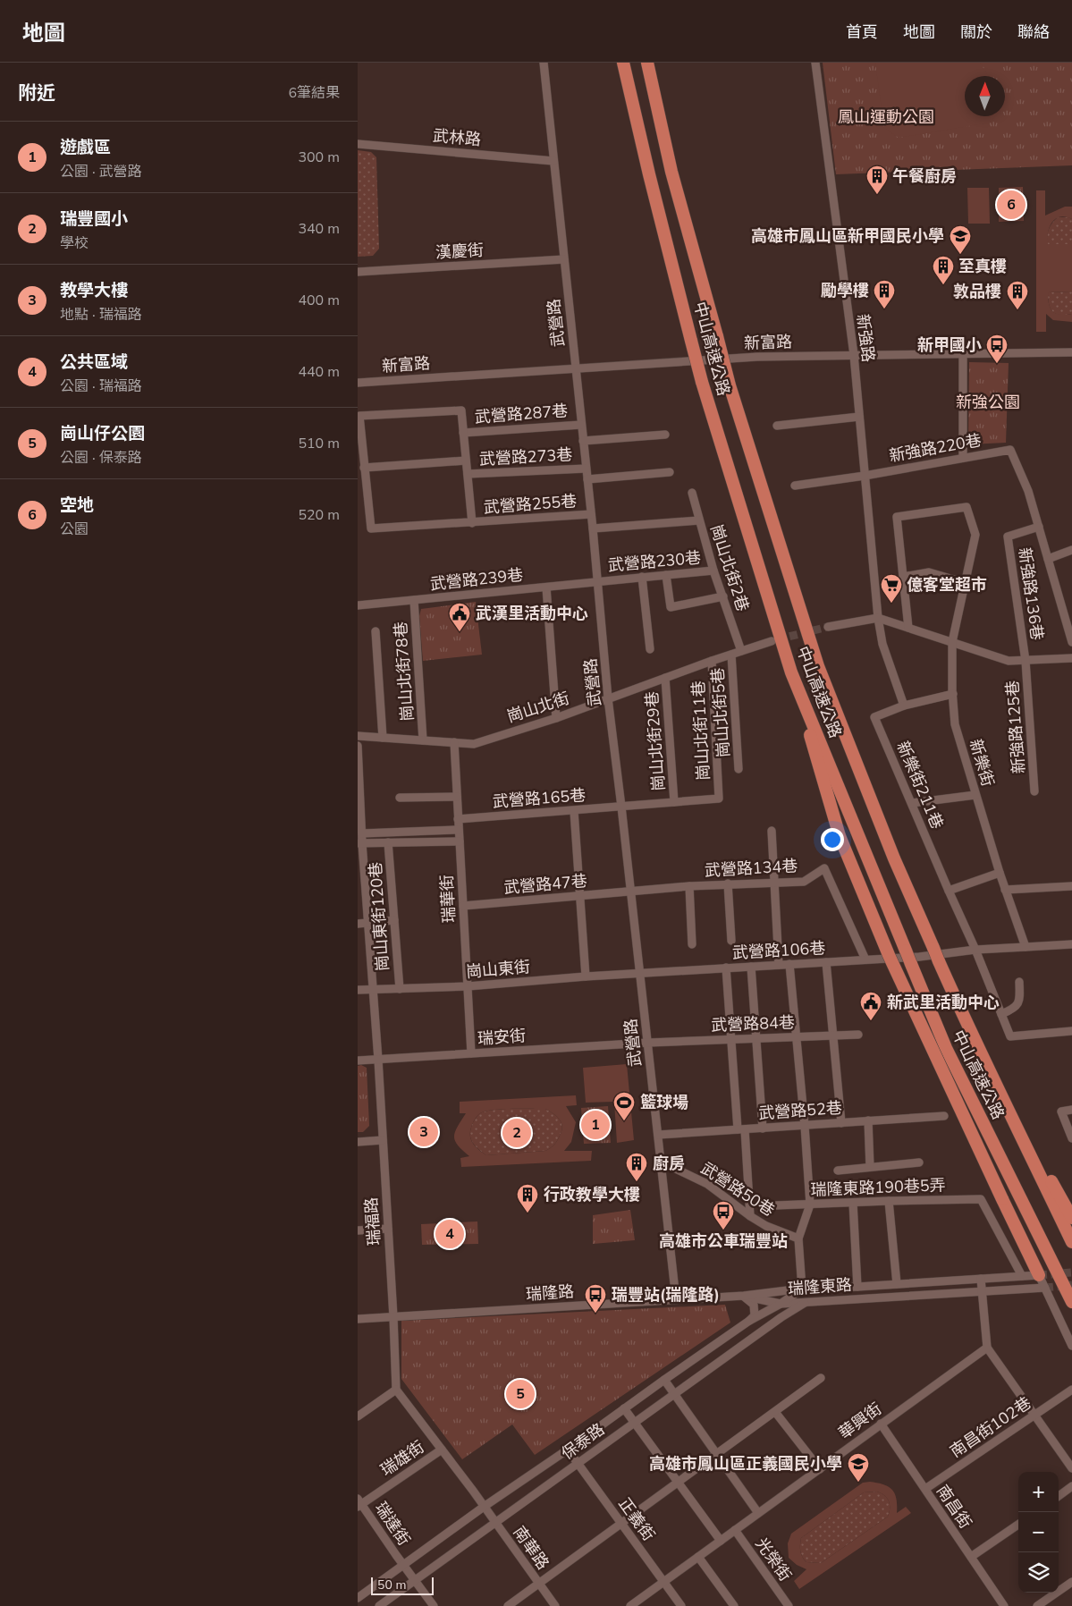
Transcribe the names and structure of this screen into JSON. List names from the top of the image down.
{
  "streets": {
    "highway": ["中山高速公路"],
    "street": [
      "武林路",
      "漢慶街",
      "武營路",
      "新強路",
      "新富路",
      "武營路287巷",
      "新強路220巷",
      "武營路273巷",
      "武營路255巷",
      "武營路230巷",
      "崗山北街2巷",
      "武營路239巷",
      "新強路136巷",
      "崗山北街78巷",
      "崗山北街",
      "崗山北街5巷",
      "新強路125巷",
      "崗山北街11巷",
      "崗山北街29巷",
      "新樂街",
      "新樂街211巷",
      "武營路165巷",
      "武營路134巷",
      "武營路47巷",
      "瑞華街",
      "崗山東街120巷",
      "武營路106巷",
      "崗山東街",
      "武營路84巷",
      "瑞安街",
      "武營路52巷",
      "瑞隆東路190巷5弄",
      "武營路50巷",
      "瑞福路",
      "瑞隆東路",
      "瑞隆路",
      "華興街",
      "南昌街102巷",
      "保泰路",
      "瑞雄街",
      "南昌街",
      "正義街",
      "瑞達街",
      "南華路",
      "光榮街"
    ]
  },
  "crossings": [
    ["武林路", "武營路"],
    ["漢慶街", "武營路"],
    ["武營路", "新富路"],
    ["武營路", "武營路287巷"],
    ["武營路", "武營路273巷"],
    ["武營路", "武營路255巷"],
    ["武營路", "武營路230巷"],
    ["武營路", "武營路239巷"],
    ["武營路", "崗山北街"],
    ["武營路", "武營路165巷"],
    ["武營路", "武營路134巷"],
    ["武營路", "武營路47巷"],
    ["武營路", "武營路106巷"],
    ["武營路", "崗山東街"],
    ["武營路", "武營路84巷"],
    ["武營路", "瑞安街"],
    ["武營路", "武營路52巷"],
    ["武營路", "武營路50巷"],
    ["武營路", "瑞隆路"],
    ["新強路", "新富路"],
    ["新強路", "新強路220巷"],
    ["新強路", "新樂街211巷"],
    ["中山高速公路", "武營路106巷"],
    ["新強路220巷", "新強路136巷"],
    ["武營路230巷", "崗山北街2巷"],
    ["武營路230巷", "武營路239巷"],
    ["崗山北街2巷", "崗山北街"],
    ["武營路239巷", "崗山北街78巷"],
    ["新強路136巷", "新強路125巷"],
    ["崗山北街78巷", "崗山北街"],
    ["崗山北街", "崗山北街5巷"],
    ["崗山北街", "崗山北街11巷"],
    ["崗山北街", "崗山北街29巷"],
    ["崗山北街", "瑞華街"],
    ["崗山北街11巷", "武營路165巷"],
    ["崗山北街29巷", "武營路165巷"],
    ["新樂街", "新樂街211巷"],
    ["新樂街", "武營路106巷"],
    ["新樂街211巷", "武營路106巷"],
    ["武營路165巷", "瑞華街"],
    ["武營路134巷", "武營路47巷"],
    ["武營路134巷", "武營路106巷"],
    ["武營路47巷", "瑞華街"],
    ["瑞華街", "崗山東街"],
    ["瑞華街", "瑞安街"],
    ["崗山東街120巷", "崗山東街"],
    ["武營路106巷", "崗山東街"],
    ["崗山東街", "瑞福路"],
    ["武營路84巷", "瑞安街"],
    ["瑞安街", "瑞福路"],
    ["瑞隆東路190巷5弄", "瑞隆東路"],
    ["瑞福路", "瑞隆路"],
    ["瑞隆東路", "瑞隆路"],
    ["瑞隆東路", "保泰路"],
    ["瑞隆路", "保泰路"],
    ["華興街", "南昌街"],
    ["華興街", "正義街"],
    ["華興街", "光榮街"],
    ["南昌街102巷", "南昌街"],
    ["保泰路", "正義街"],
    ["保泰路", "瑞達街"],
    ["保泰路", "南華路"],
    ["瑞雄街", "瑞達街"]
  ],
  "parks": ["鳳山運動公園", "新強公園"],
  "places": {
    "building": [
      "午餐廚房",
      "至真樓",
      "勵學樓",
      "敦品樓",
      "廚房",
      "行政教學大樓"
    ],
    "school or university": ["高雄市鳳山區新甲國民小學", "高雄市鳳山區正義國民小學"],
    "bus stop": ["新甲國小", "高雄市公車瑞豐站", "瑞豐站(瑞隆路)"],
    "supermarket": ["億客堂超市"],
    "public building": ["武漢里活動中心", "新武里活動中心"],
    "sports": ["籃球場"]
  },
  "scale_bar": "50 m",
  "north": "top",
  "page": {
    "header": "地圖",
    "nav": [
      "首頁",
      "地圖",
      "關於",
      "聯絡"
    ],
    "heading": ["附近", "6筆結果"],
    "list": [
      {
        "mark": "1",
        "name": "遊戲區",
        "note": "公園 · 武營路",
        "value": "300 m"
      },
      {
        "mark": "2",
        "name": "瑞豐國小",
        "note": "學校",
        "value": "340 m"
      },
      {
        "mark": "3",
        "name": "教學大樓",
        "note": "地點 · 瑞福路",
        "value": "400 m"
      },
      {
        "mark": "4",
        "name": "公共區域",
        "note": "公園 · 瑞福路",
        "value": "440 m"
      },
      {
        "mark": "5",
        "name": "崗山仔公園",
        "note": "公園 · 保泰路",
        "value": "510 m"
      },
      {
        "mark": "6",
        "name": "空地",
        "note": "公園",
        "value": "520 m"
      }
    ],
    "pins": [
      "6",
      "1",
      "3",
      "2",
      "4",
      "5"
    ],
    "map_buttons": ["+", "−"],
    "scale": "50 m"
  }
}
